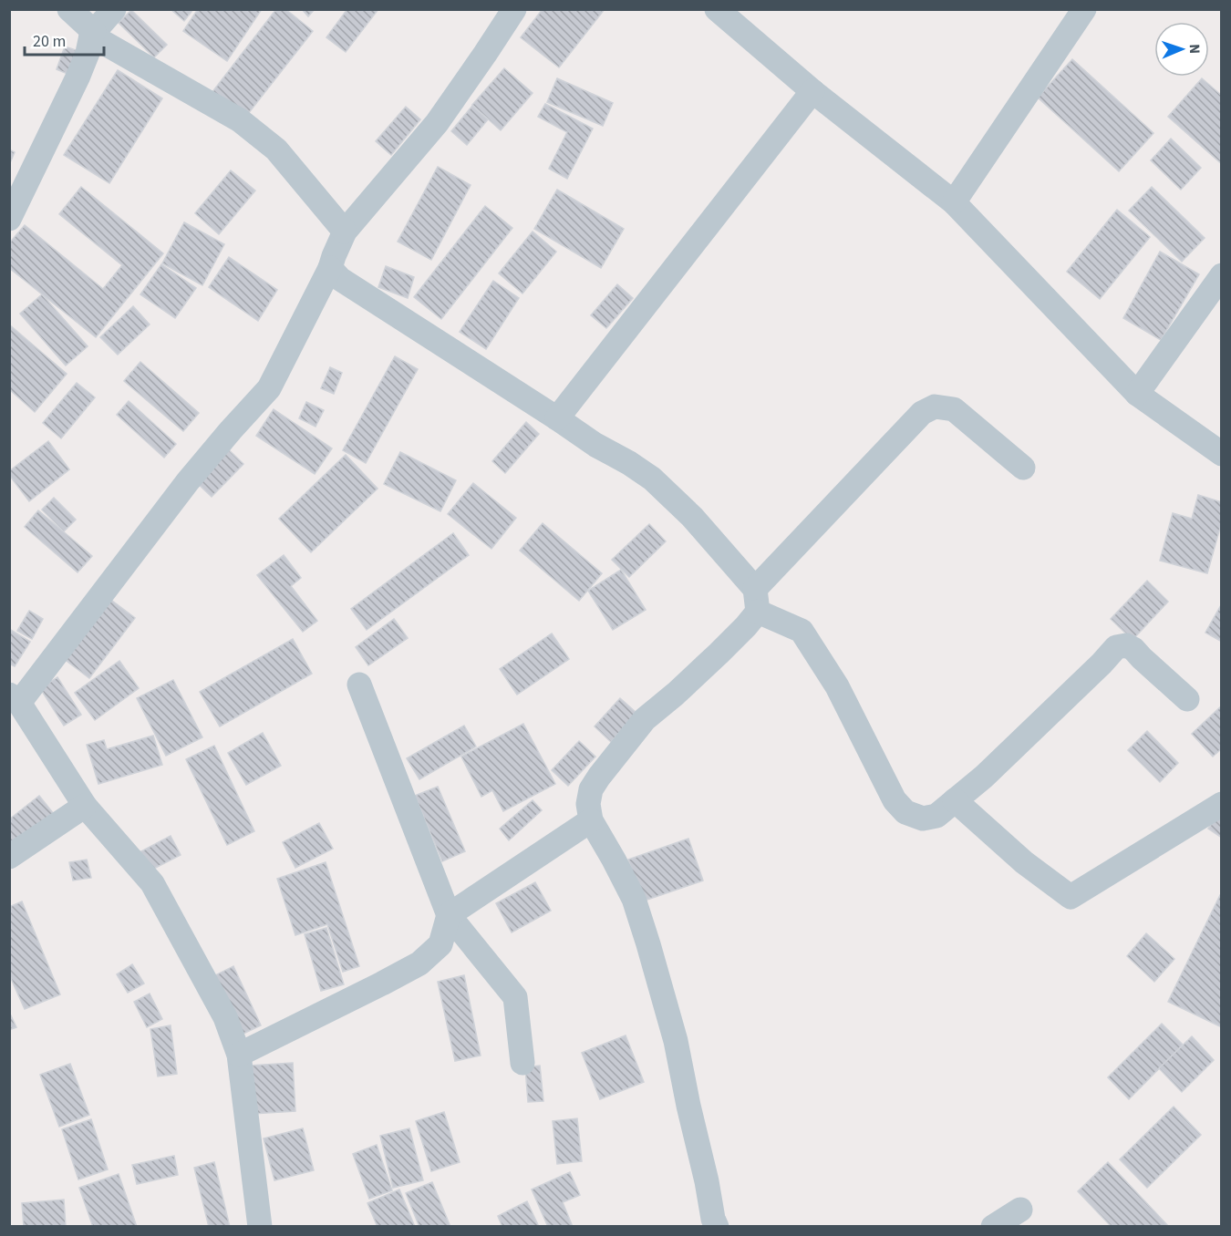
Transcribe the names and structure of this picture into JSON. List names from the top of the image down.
{
  "scale_bar": "20 m",
  "north": "right"
}
